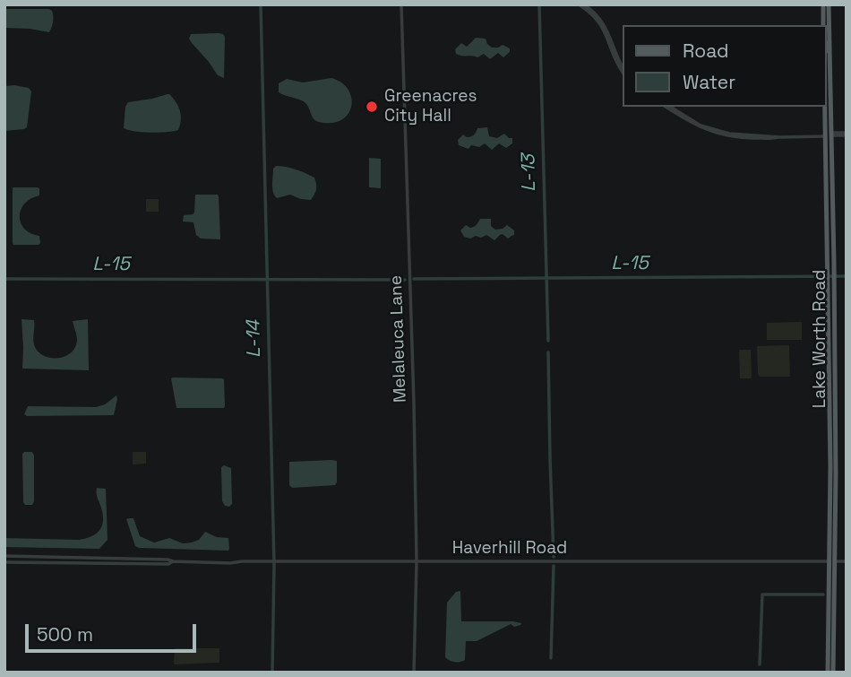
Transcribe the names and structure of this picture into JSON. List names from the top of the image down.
{
  "streets": {
    "main road": ["Lake Worth Road"],
    "street": ["Melaleuca Lane", "Haverhill Road"]
  },
  "crossings": [
    ["Melaleuca Lane", "Haverhill Road"],
    ["Lake Worth Road", "Haverhill Road"]
  ],
  "water": ["L-13", "L-15", "L-14"],
  "places": ["Greenacres City Hall"],
  "legend": ["Road", "Water"],
  "scale_bar": "500 m"
}
